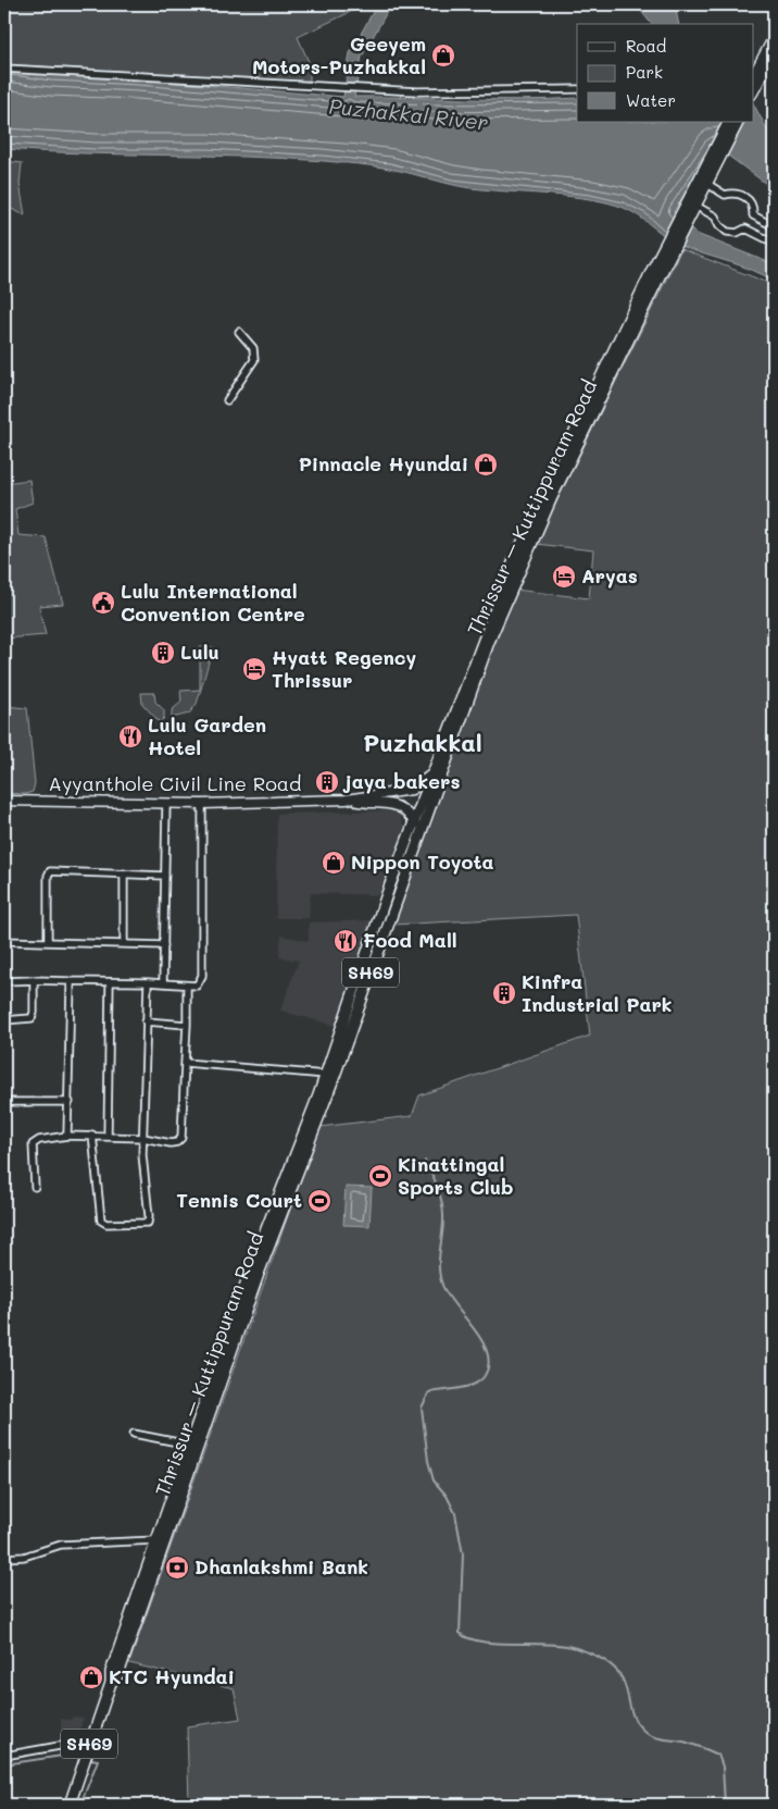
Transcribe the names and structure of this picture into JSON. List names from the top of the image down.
{
  "streets": {
    "main road": ["Thrissur – Kuttippuram Road", "Ayyanthole Civil Line Road", "SH69"]
  },
  "crossings": [
    ["Thrissur – Kuttippuram Road", "Ayyanthole Civil Line Road"]
  ],
  "districts": ["Puzhakkal"],
  "water": ["Puzhakkal River"],
  "places": {
    "shop": [
      "Geeyem Motors-Puzhakkal",
      "Pinnacle Hyundai",
      "Nippon Toyota",
      "KTC Hyundai"
    ],
    "hotel": ["Aryas", "Hyatt Regency Thrissur"],
    "public building": ["Lulu International Convention Centre"],
    "building": ["Lulu", "jaya bakers", "Kinfra Industrial Park"],
    "restaurant": ["Lulu Garden Hotel", "Food Mall"],
    "sports": ["Kinattingal Sports Club", "Tennis Court"],
    "bank": ["Dhanlakshmi Bank"]
  },
  "legend": ["Road", "Park", "Water"]
}
